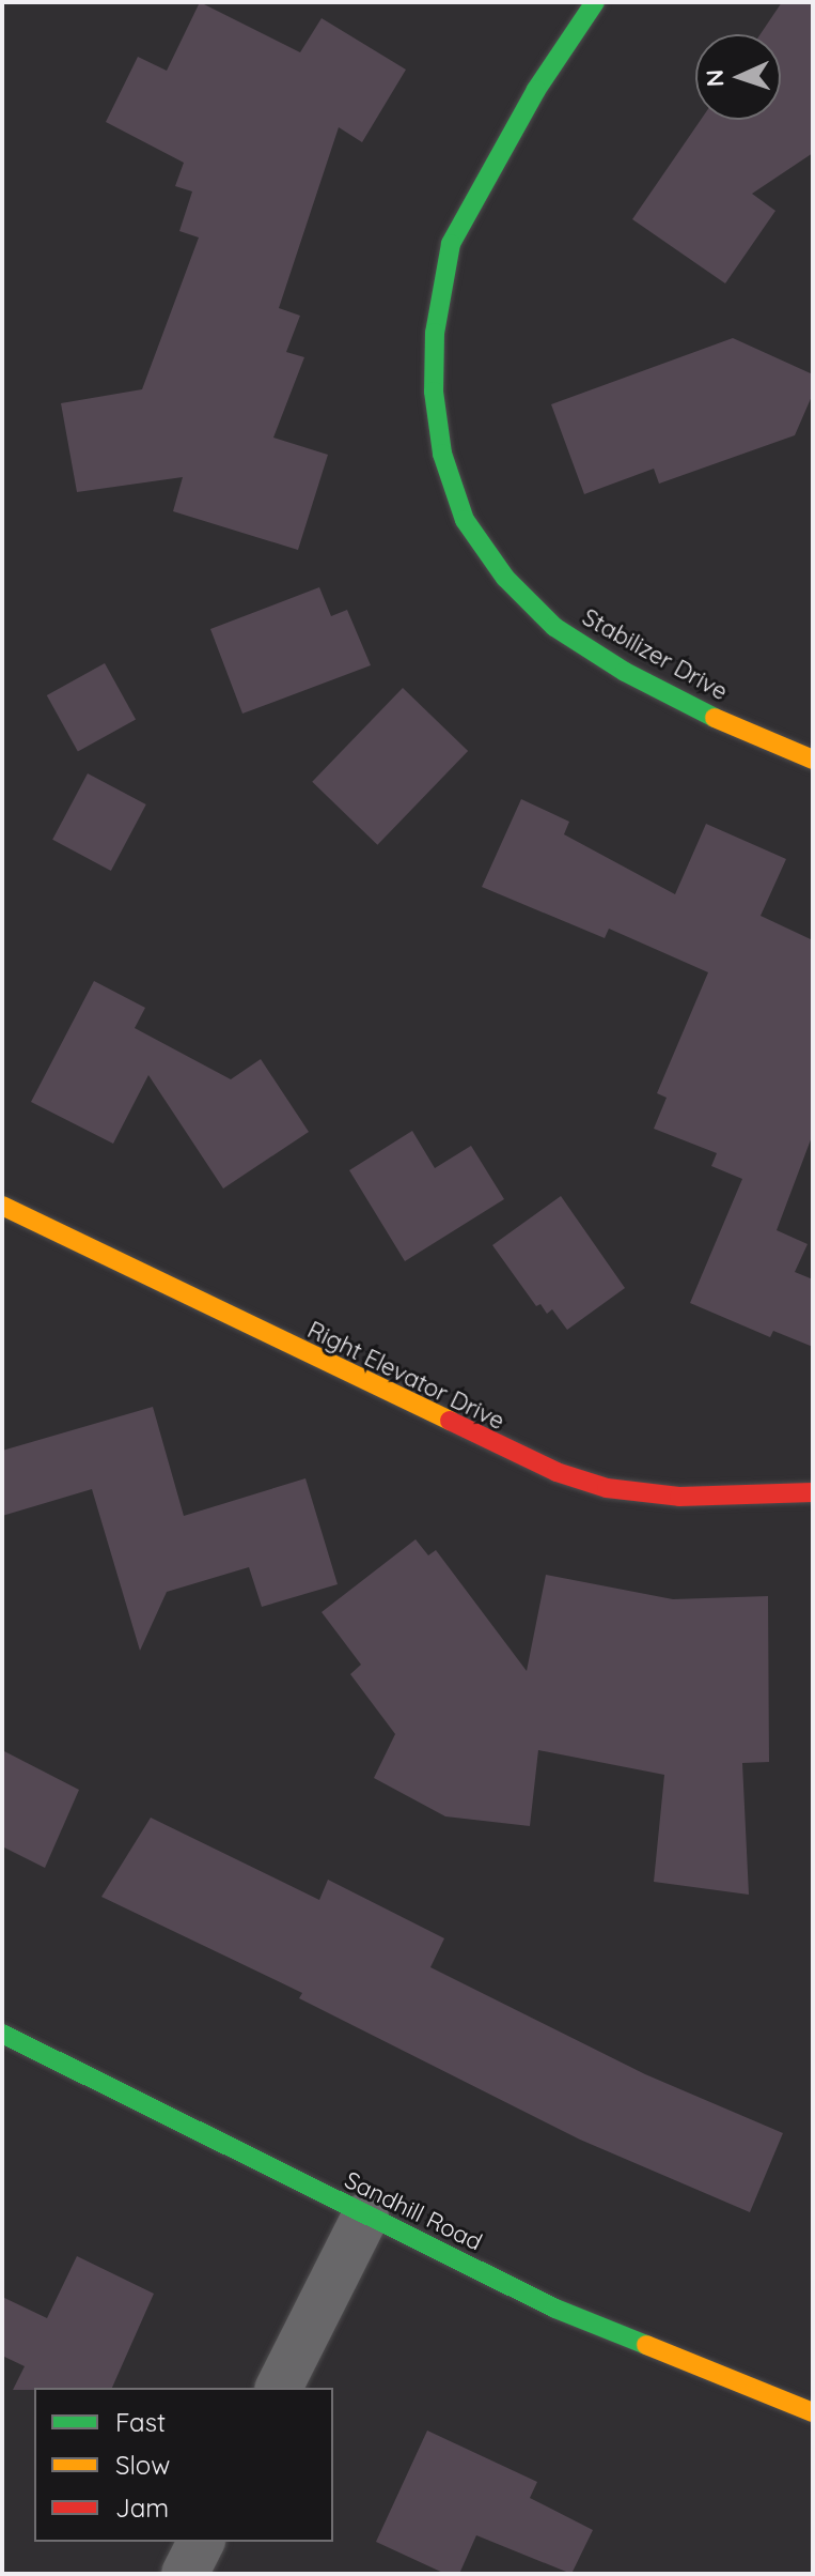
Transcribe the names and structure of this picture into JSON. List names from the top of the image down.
{
  "streets": {
    "street": ["Stabilizer Drive", "Right Elevator Drive", "Sandhill Road"]
  },
  "legend": ["Fast", "Slow", "Jam"],
  "north": "left"
}
